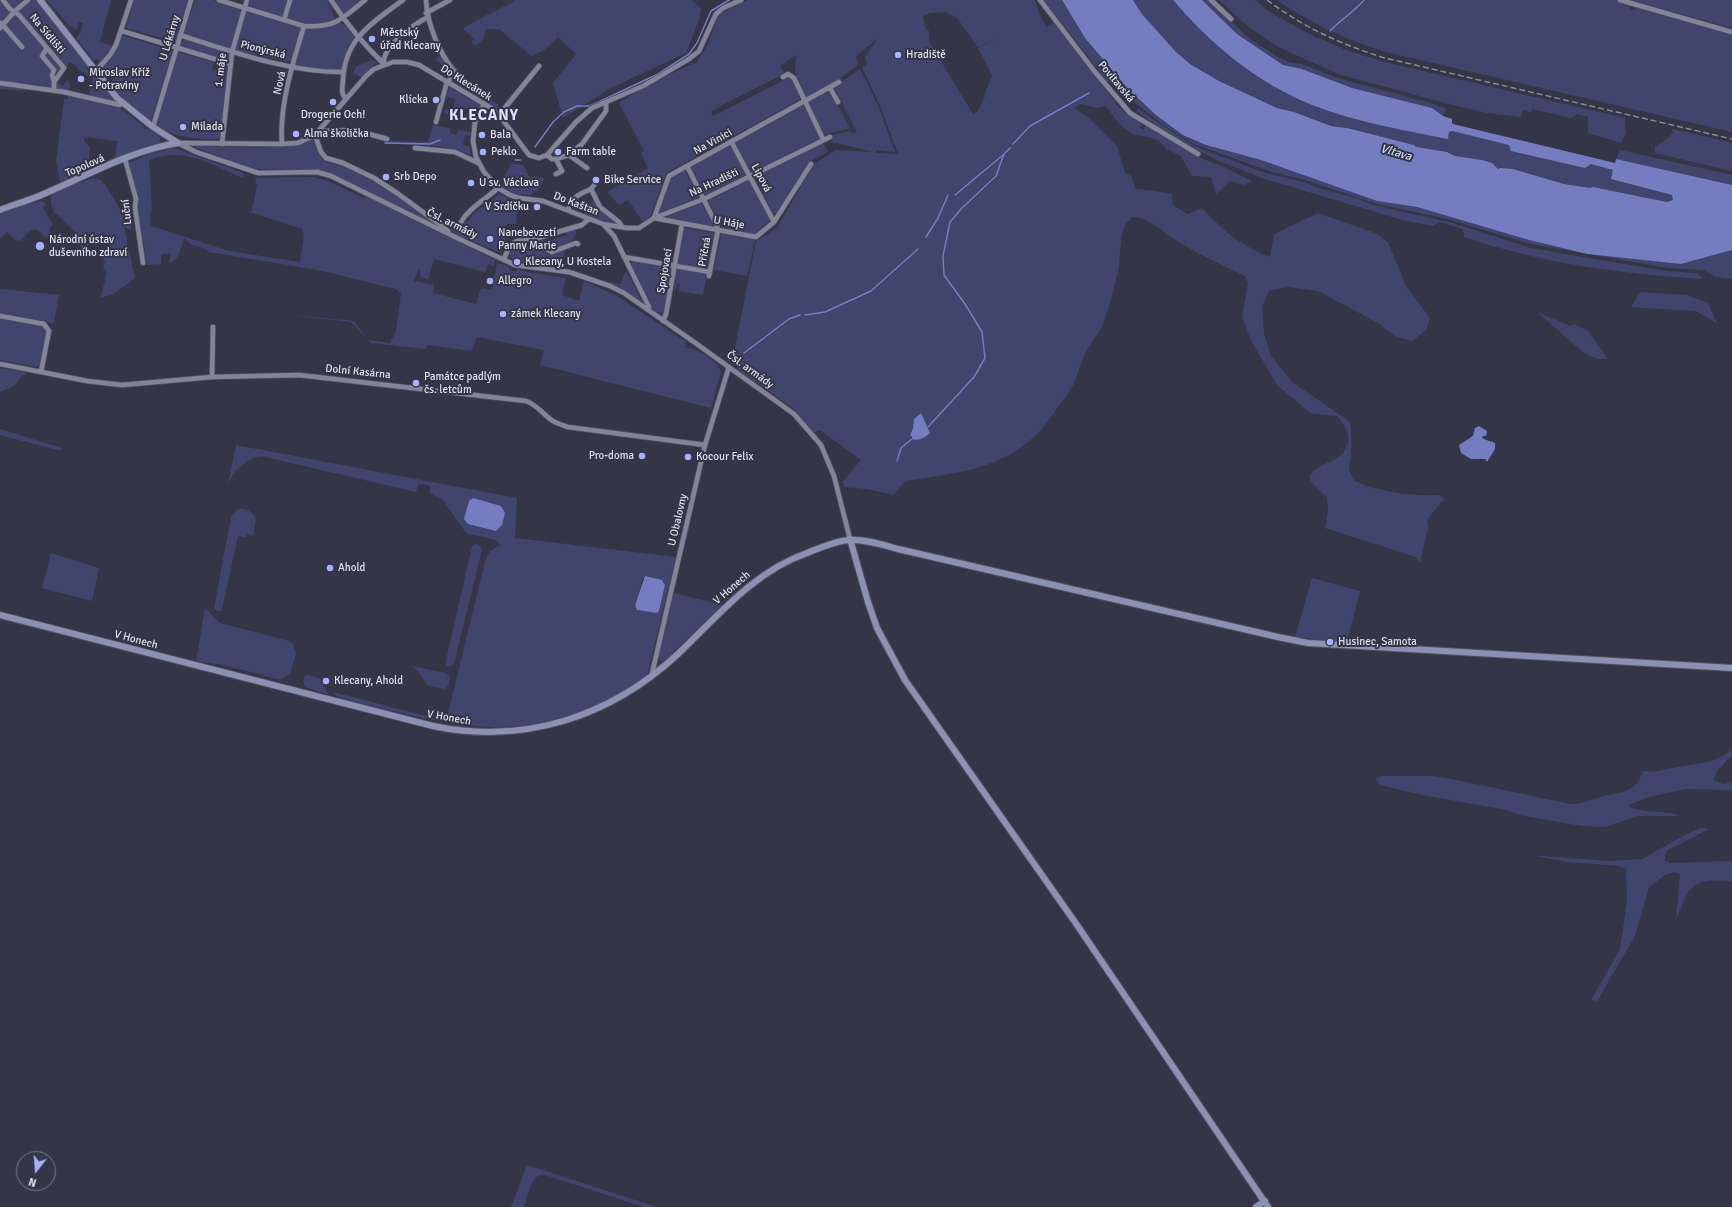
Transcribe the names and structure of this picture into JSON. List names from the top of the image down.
{
  "streets": {
    "street": [
      "Na Sídlišti",
      "U Lékárny",
      "Pionýrská",
      "1. máje",
      "Povltavská",
      "Nová",
      "Do Klecánek",
      "Na Vinici",
      "Topolová",
      "Lipová",
      "Na Hradišti",
      "Do Kaštan",
      "Luční",
      "U Háje",
      "Čsl. armády",
      "Příčná",
      "Spojovací",
      "Dolní Kasárna",
      "U Obalovny",
      "V Honech"
    ]
  },
  "crossings": [
    ["U Lékárny", "Pionýrská"],
    ["U Lékárny", "Čsl. armády"],
    ["Pionýrská", "1. máje"],
    ["Pionýrská", "Nová"],
    ["Na Vinici", "Lipová"],
    ["Na Vinici", "Na Hradišti"],
    ["Na Vinici", "U Háje"],
    ["Na Vinici", "Příčná"],
    ["Topolová", "Luční"],
    ["Topolová", "Čsl. armády"],
    ["Lipová", "Na Hradišti"],
    ["Lipová", "U Háje"],
    ["Na Hradišti", "Do Kaštan"],
    ["Na Hradišti", "U Háje"],
    ["Na Hradišti", "Příčná"],
    ["Do Kaštan", "Čsl. armády"],
    ["U Háje", "Příčná"],
    ["U Háje", "Spojovací"],
    ["Čsl. armády", "Spojovací"],
    ["Čsl. armády", "U Obalovny"],
    ["Čsl. armády", "V Honech"],
    ["Příčná", "Spojovací"],
    ["Dolní Kasárna", "U Obalovny"],
    ["U Obalovny", "V Honech"]
  ],
  "districts": ["KLECANY"],
  "water": ["Vltava"],
  "places": [
    "Městský úřad Klecany",
    "Hradiště",
    "Miroslav Kříž - Potraviny",
    "Klícka",
    "Drogerie Och!",
    "Milada",
    "Alma školička",
    "Bala",
    "Peklo",
    "Farm table",
    "Srb Depo",
    "Bike Service",
    "U sv. Václava",
    "V Srdíčku",
    "Nanebevzetí Panny Marie",
    "Národní ústav duševního zdraví",
    "Klecany, U Kostela",
    "Allegro",
    "zámek Klecany",
    "Památce padlým čs. letcům",
    "Pro-doma",
    "Kocour Felix",
    "Ahold",
    "Husinec, Samota",
    "Klecany, Ahold"
  ],
  "north": "bottom"
}
